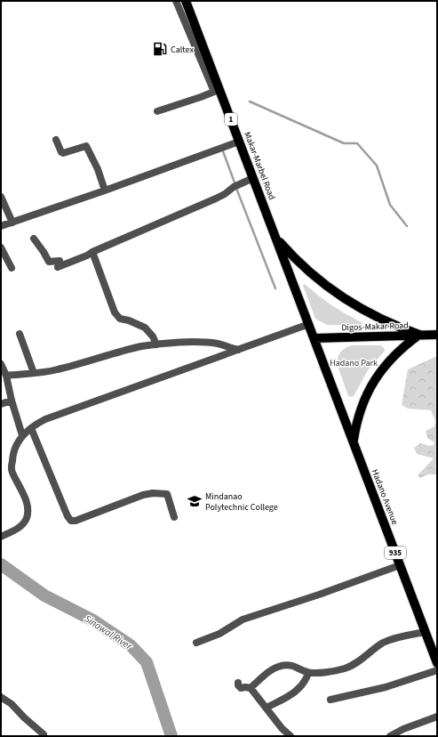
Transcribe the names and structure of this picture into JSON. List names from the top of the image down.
{
  "streets": {
    "main road": [
      "1",
      "Makar-Marbel Road",
      "Digos-Makar Road",
      "Hadano Avenue",
      "935"
    ]
  },
  "crossings": [
    ["Makar-Marbel Road", "Digos-Makar Road"],
    ["Makar-Marbel Road", "Hadano Avenue"],
    ["Digos-Makar Road", "Hadano Avenue"]
  ],
  "water": ["Sinawal River"],
  "parks": ["Hadano Park"],
  "places": {
    "fuel station": ["Caltex"],
    "school or university": ["Mindanao Polytechnic College"]
  }
}
